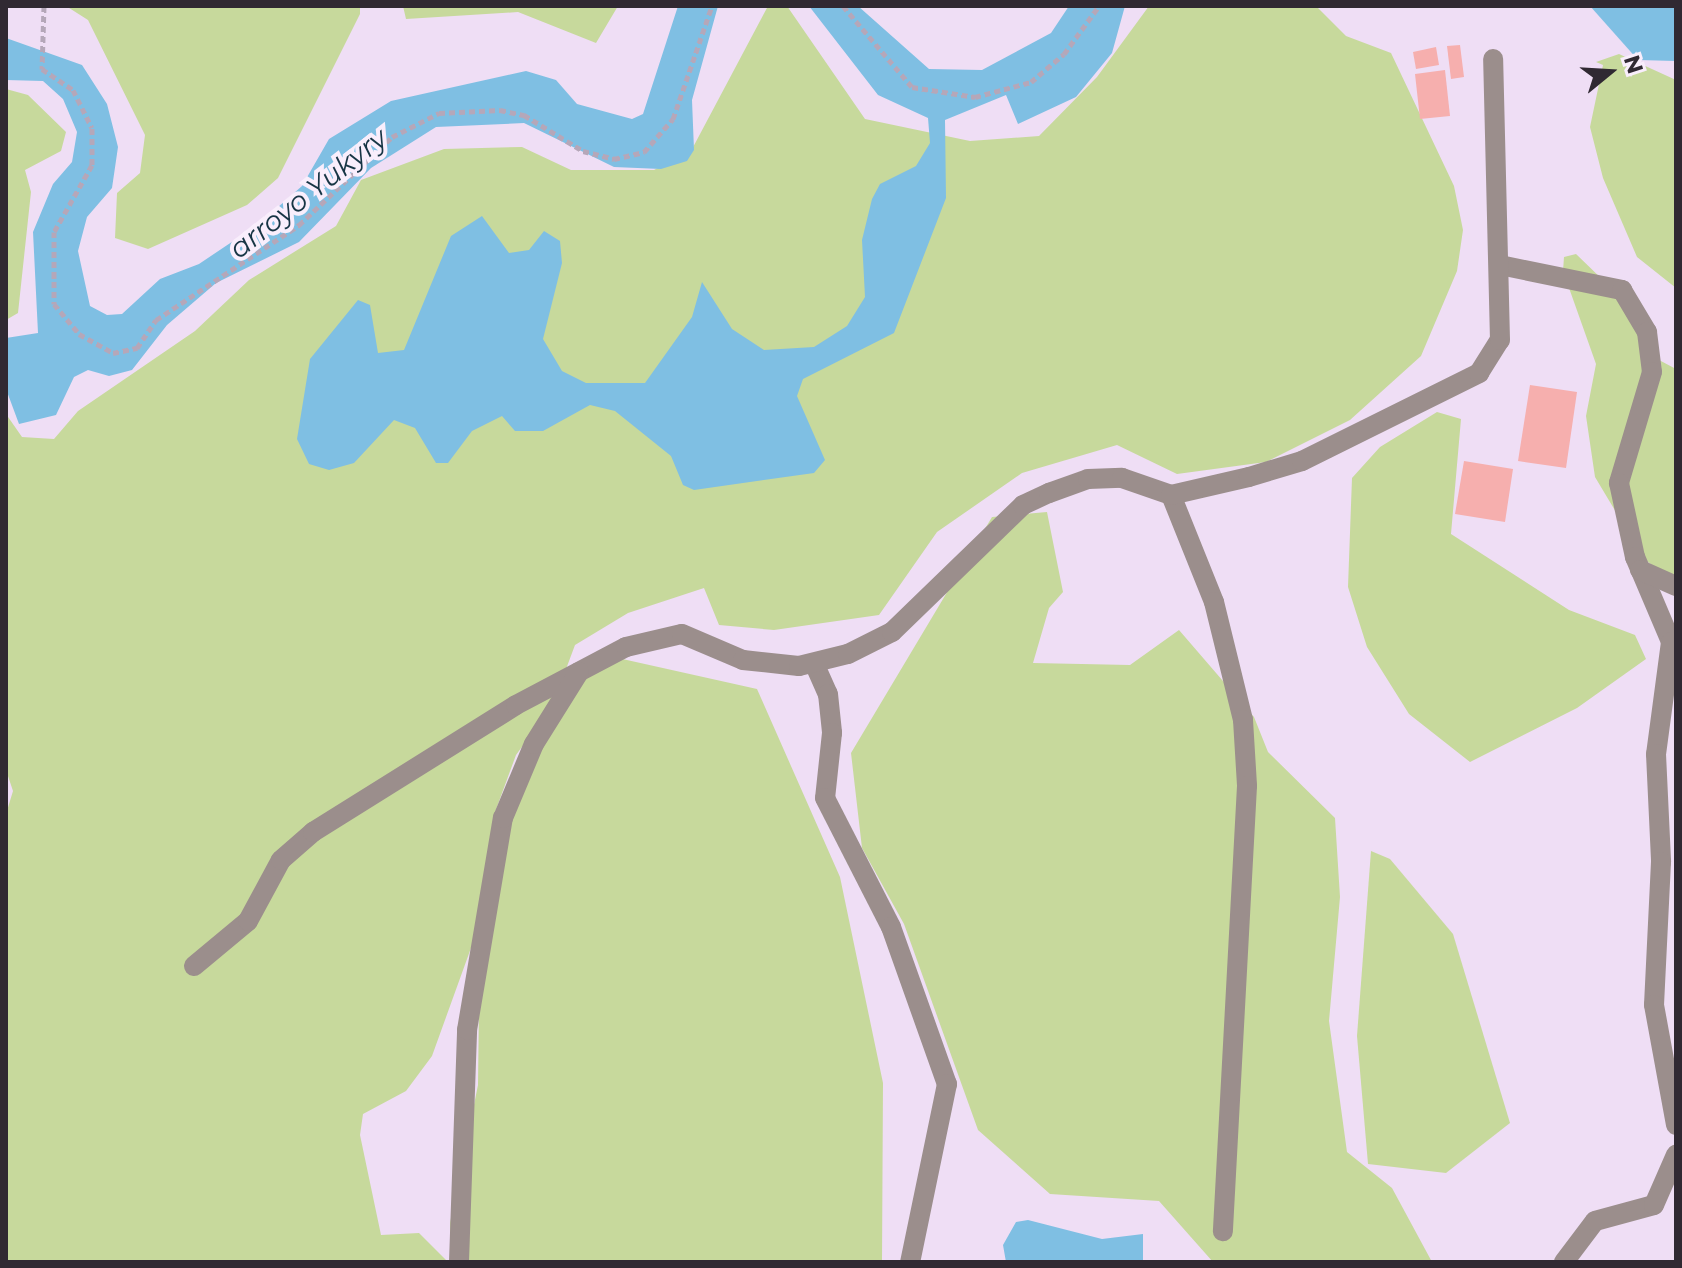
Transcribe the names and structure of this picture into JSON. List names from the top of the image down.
{
  "water": ["arroyo Yukyry"],
  "north": "right"
}
